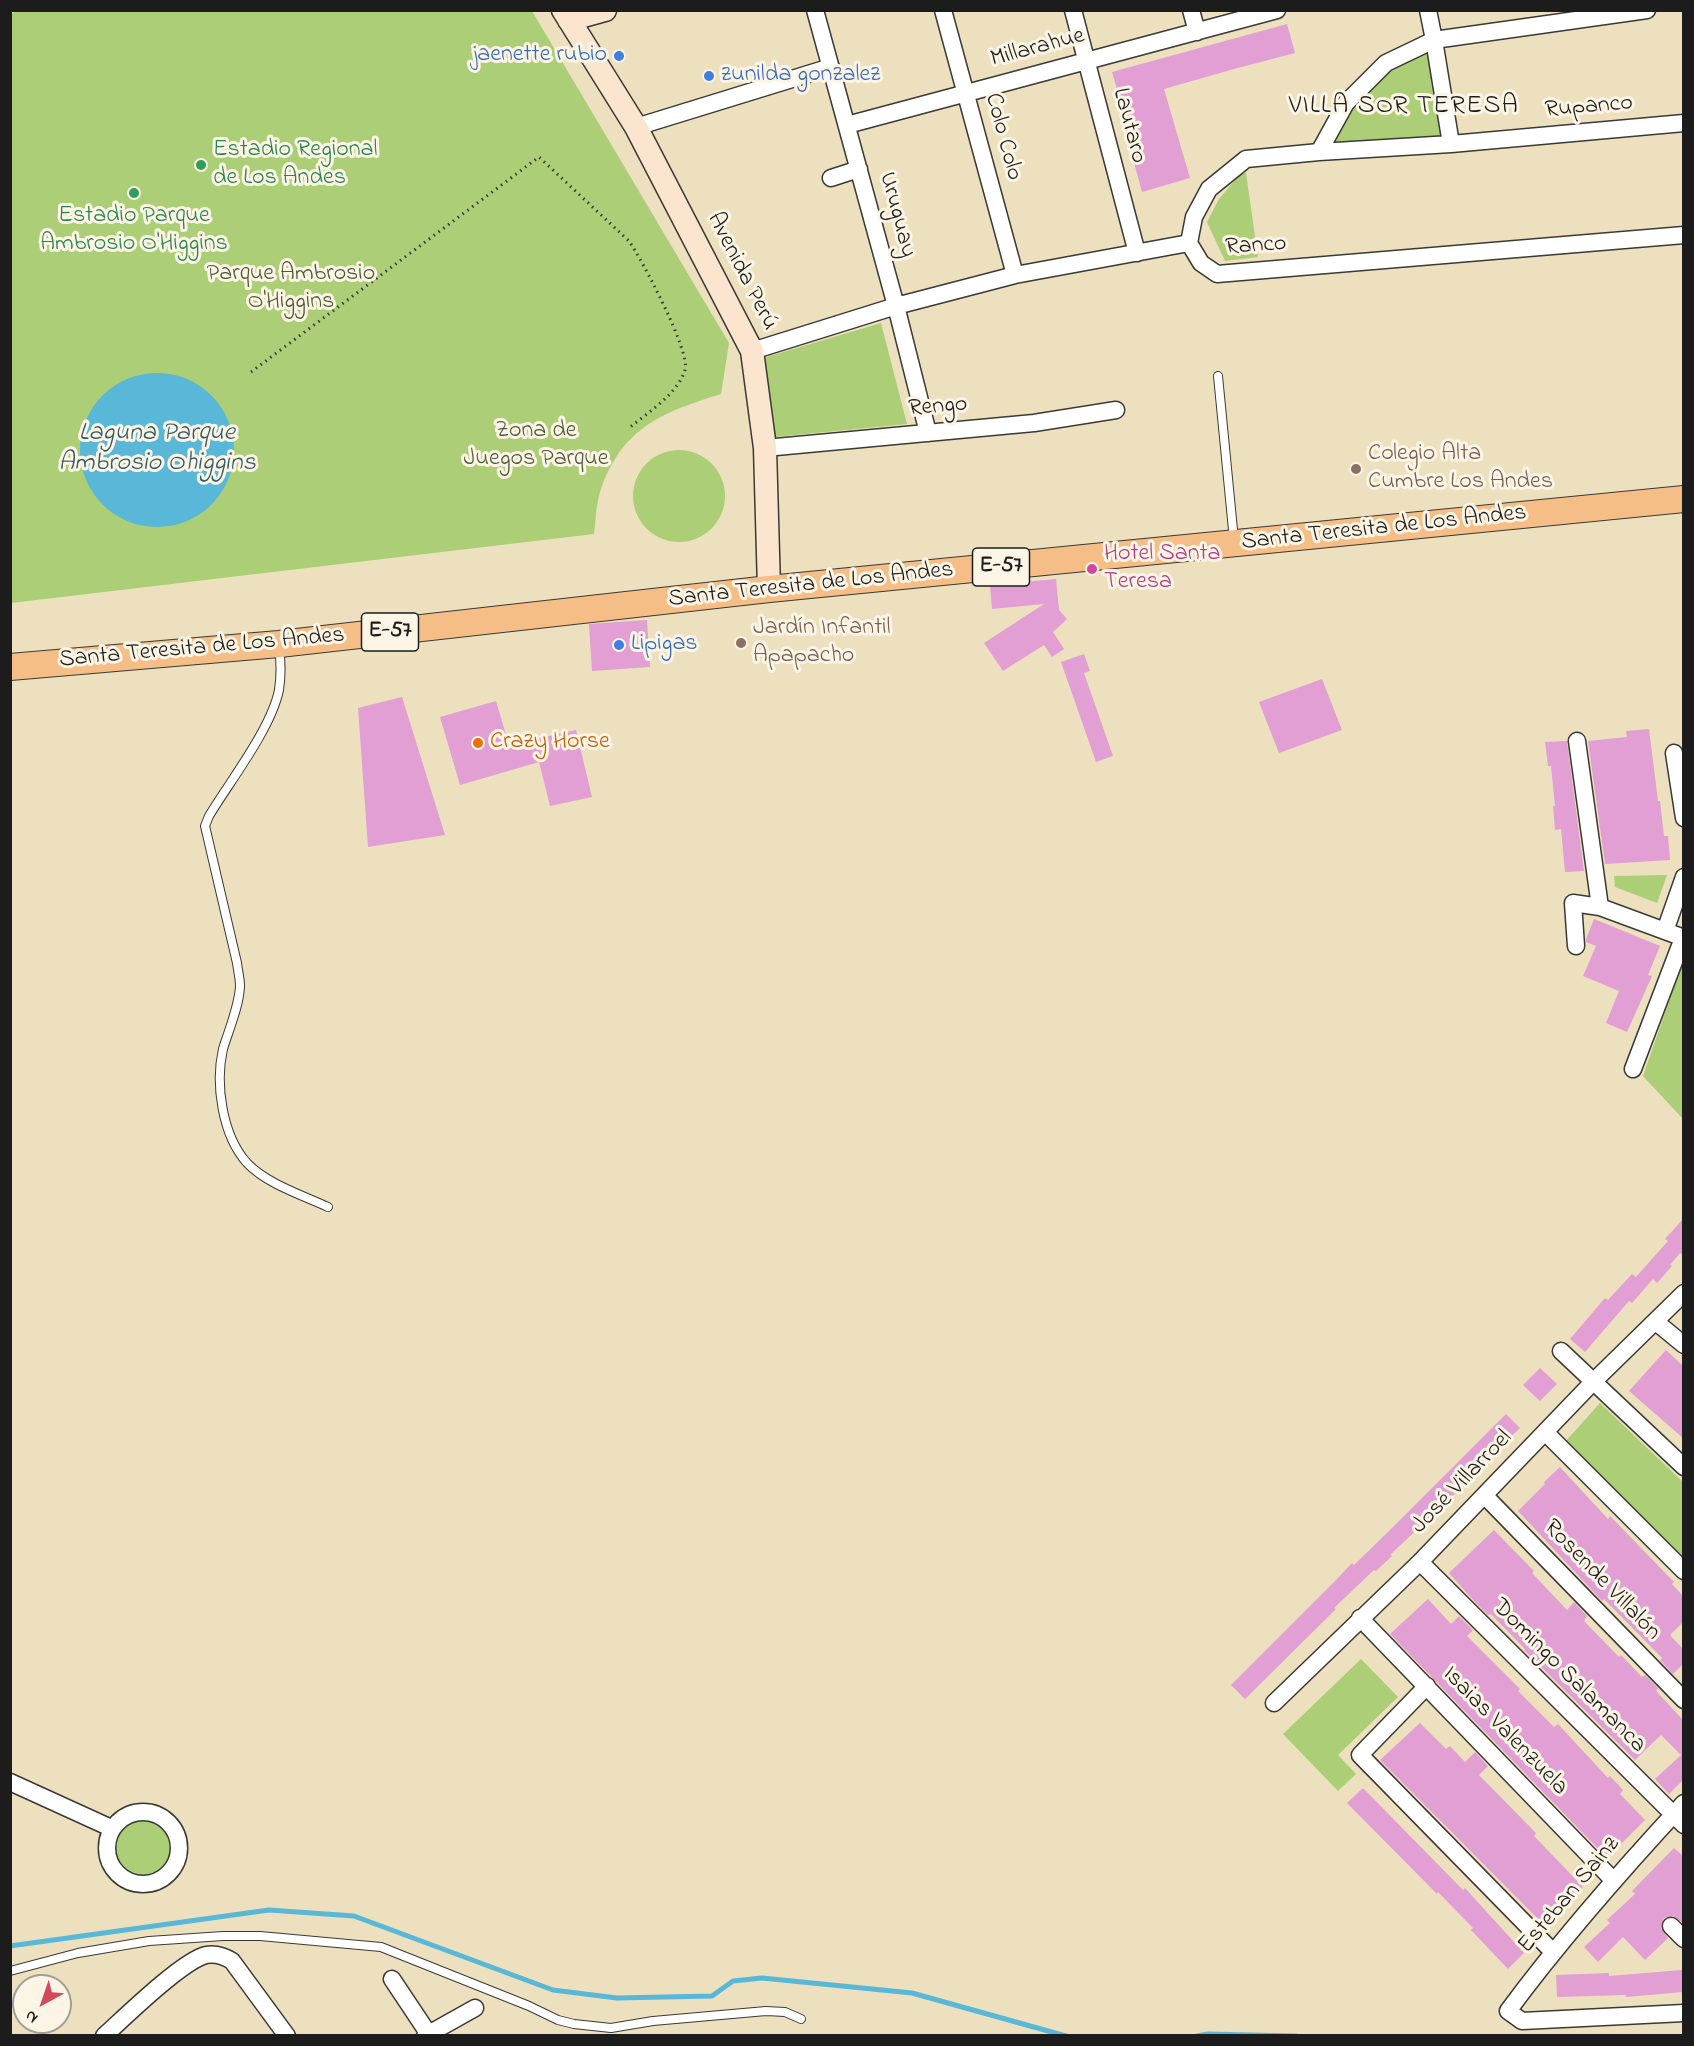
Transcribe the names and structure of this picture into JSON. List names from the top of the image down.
{
  "streets": {
    "main road": ["Santa Teresita de Los Andes", "E-57"],
    "street": [
      "Millarahue",
      "Rupanco",
      "Lautaro",
      "Colo Colo",
      "Uruguay",
      "Ranco",
      "Avenida Perú",
      "Rengo",
      "José Villarroel",
      "Rosende Villalón",
      "Domingo Salamanca",
      "Isaias Valenzuela",
      "Esteban Sainz"
    ]
  },
  "crossings": [
    ["Millarahue", "Lautaro"],
    ["Millarahue", "Colo Colo"],
    ["Millarahue", "Uruguay"],
    ["Rupanco", "Ranco"],
    ["Lautaro", "Ranco"],
    ["Colo Colo", "Ranco"],
    ["Uruguay", "Ranco"],
    ["Uruguay", "Rengo"],
    ["Ranco", "Avenida Perú"],
    ["Avenida Perú", "Rengo"],
    ["Avenida Perú", "Santa Teresita de Los Andes"],
    ["José Villarroel", "Rosende Villalón"],
    ["José Villarroel", "Domingo Salamanca"],
    ["José Villarroel", "Isaias Valenzuela"],
    ["Domingo Salamanca", "Esteban Sainz"],
    ["Isaias Valenzuela", "Esteban Sainz"]
  ],
  "districts": ["VILLA SOR TERESA"],
  "water": ["Laguna Parque Ambrosio Ohiggins"],
  "parks": ["Parque Ambrosio O'Higgins", "Zona de Juegos Parque"],
  "places": [
    "jaenette rubio",
    "zunilda gonzalez",
    "Estadio Regional de Los Andes",
    "Estadio Parque Ambrosio O'Higgins",
    "Colegio Alta Cumbre Los Andes",
    "Hotel Santa Teresa",
    "Jardín Infantil Apapacho",
    "Lipigas",
    "Crazy Horse"
  ],
  "north": "bottom left"
}
